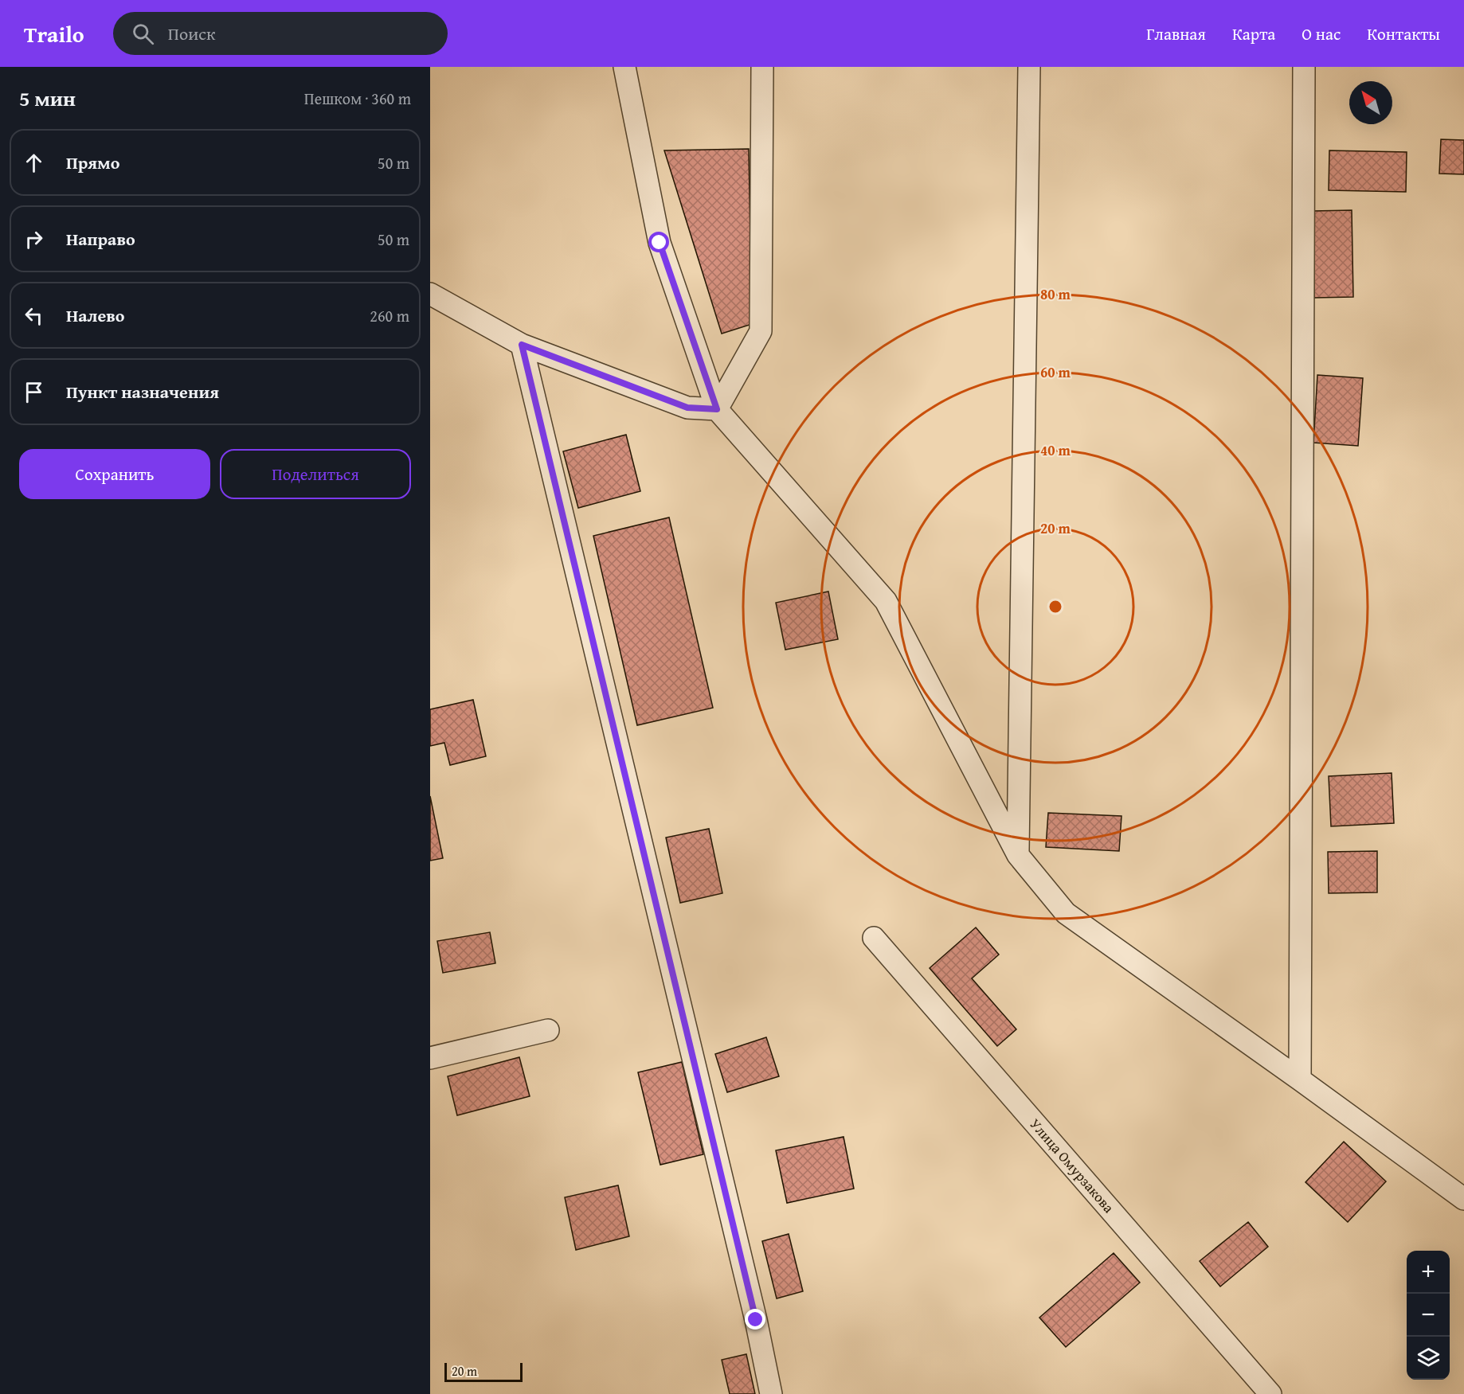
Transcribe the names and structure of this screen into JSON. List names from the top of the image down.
{
  "streets": {
    "street": ["Улица Омурзакова"]
  },
  "scale_bar": "20 m",
  "north": "top left",
  "page": {
    "header": "Trailo",
    "search": "Поиск",
    "nav": [
      "Главная",
      "Карта",
      "О нас",
      "Контакты"
    ],
    "heading": ["5 мин", "Пешком · 360 m"],
    "list": [
      ["Прямо", "50 m"],
      ["Направо", "50 m"],
      ["Налево", "260 m"],
      "Пункт назначения"
    ],
    "buttons": ["Сохранить", "Поделиться"],
    "map_buttons": ["+", "−"],
    "scale": "20 m"
  },
  "rings": [
    "80 m",
    "60 m",
    "40 m",
    "20 m"
  ]
}
